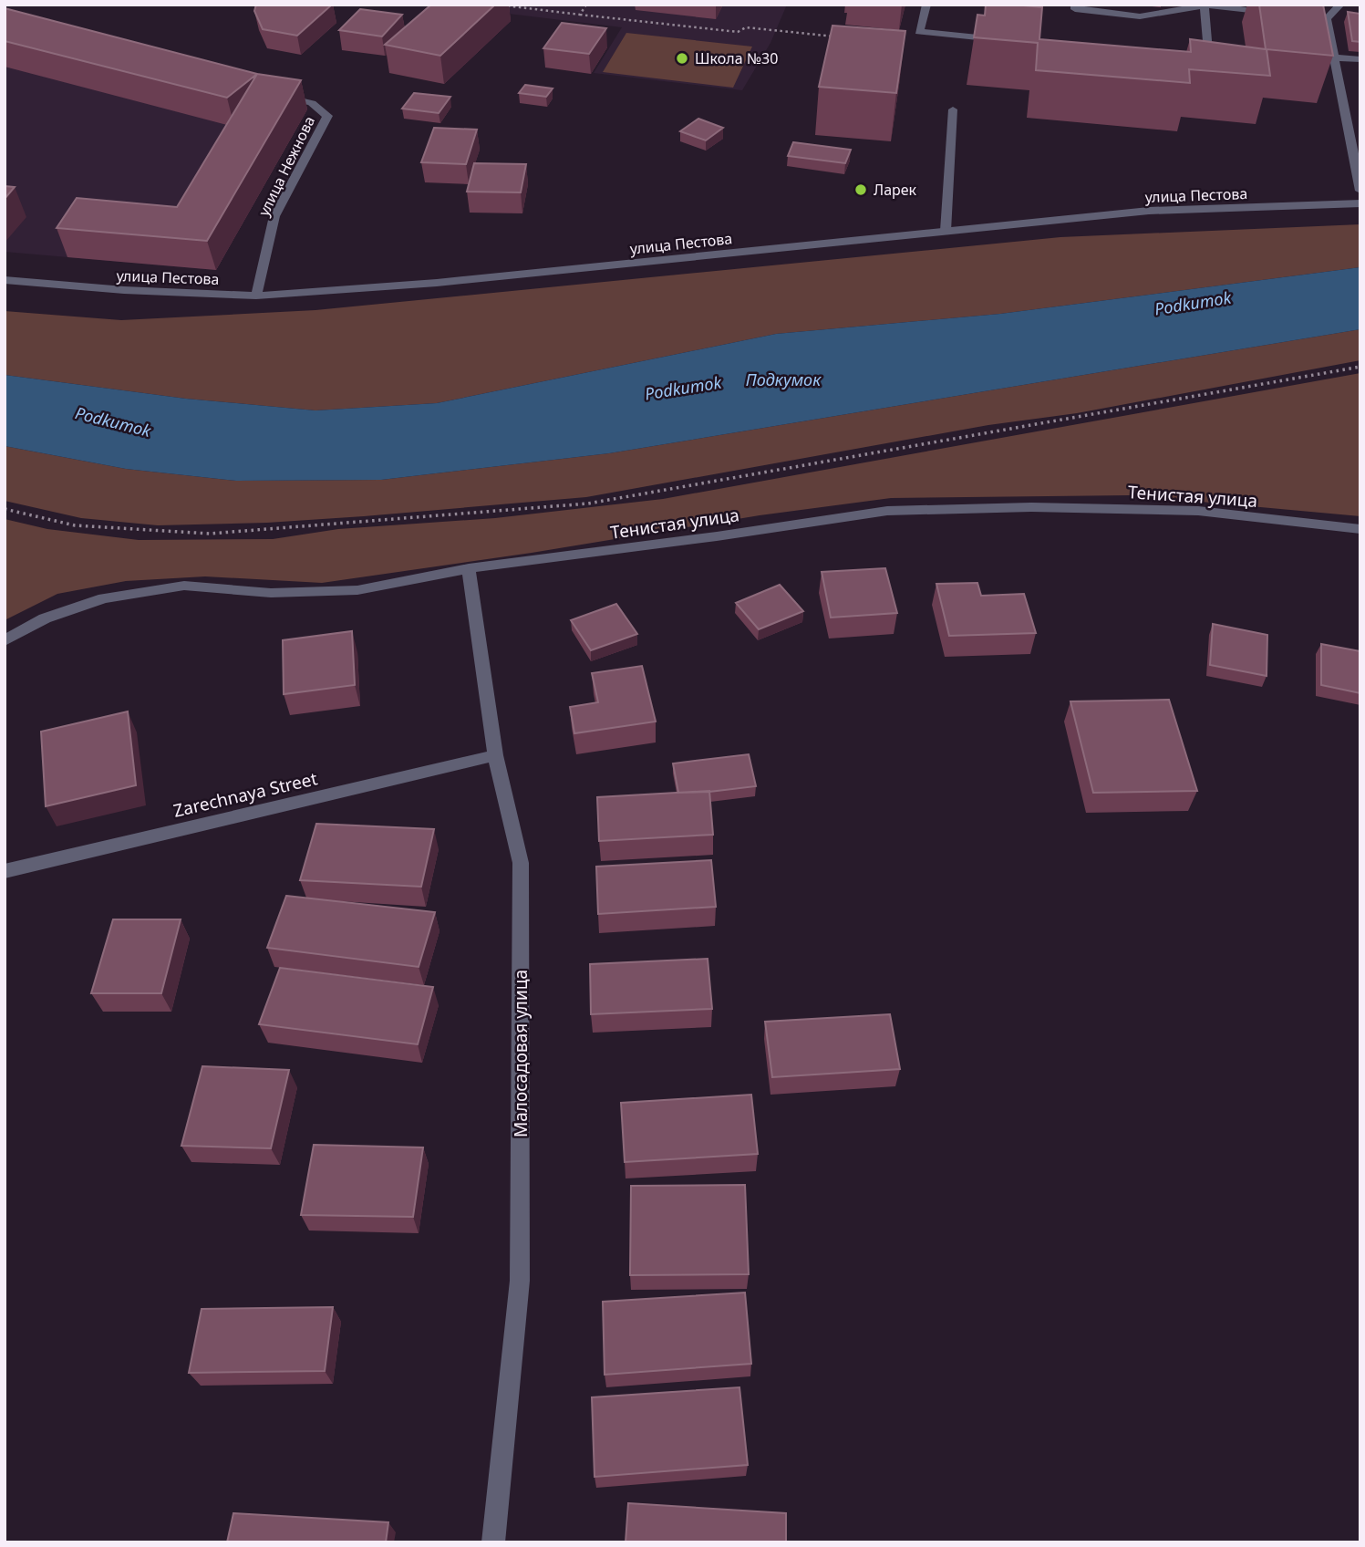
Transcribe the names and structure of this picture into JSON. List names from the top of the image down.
{
  "streets": {
    "street": [
      "улица Нежнова",
      "улица Пестова",
      "Тенистая улица",
      "Zarechnaya Street",
      "Малосадовая улица"
    ]
  },
  "crossings": [
    ["улица Нежнова", "улица Пестова"],
    ["Тенистая улица", "Малосадовая улица"],
    ["Zarechnaya Street", "Малосадовая улица"]
  ],
  "water": ["Podkumok", "Подкумок"],
  "places": ["Школа №30", "Ларек"]
}
